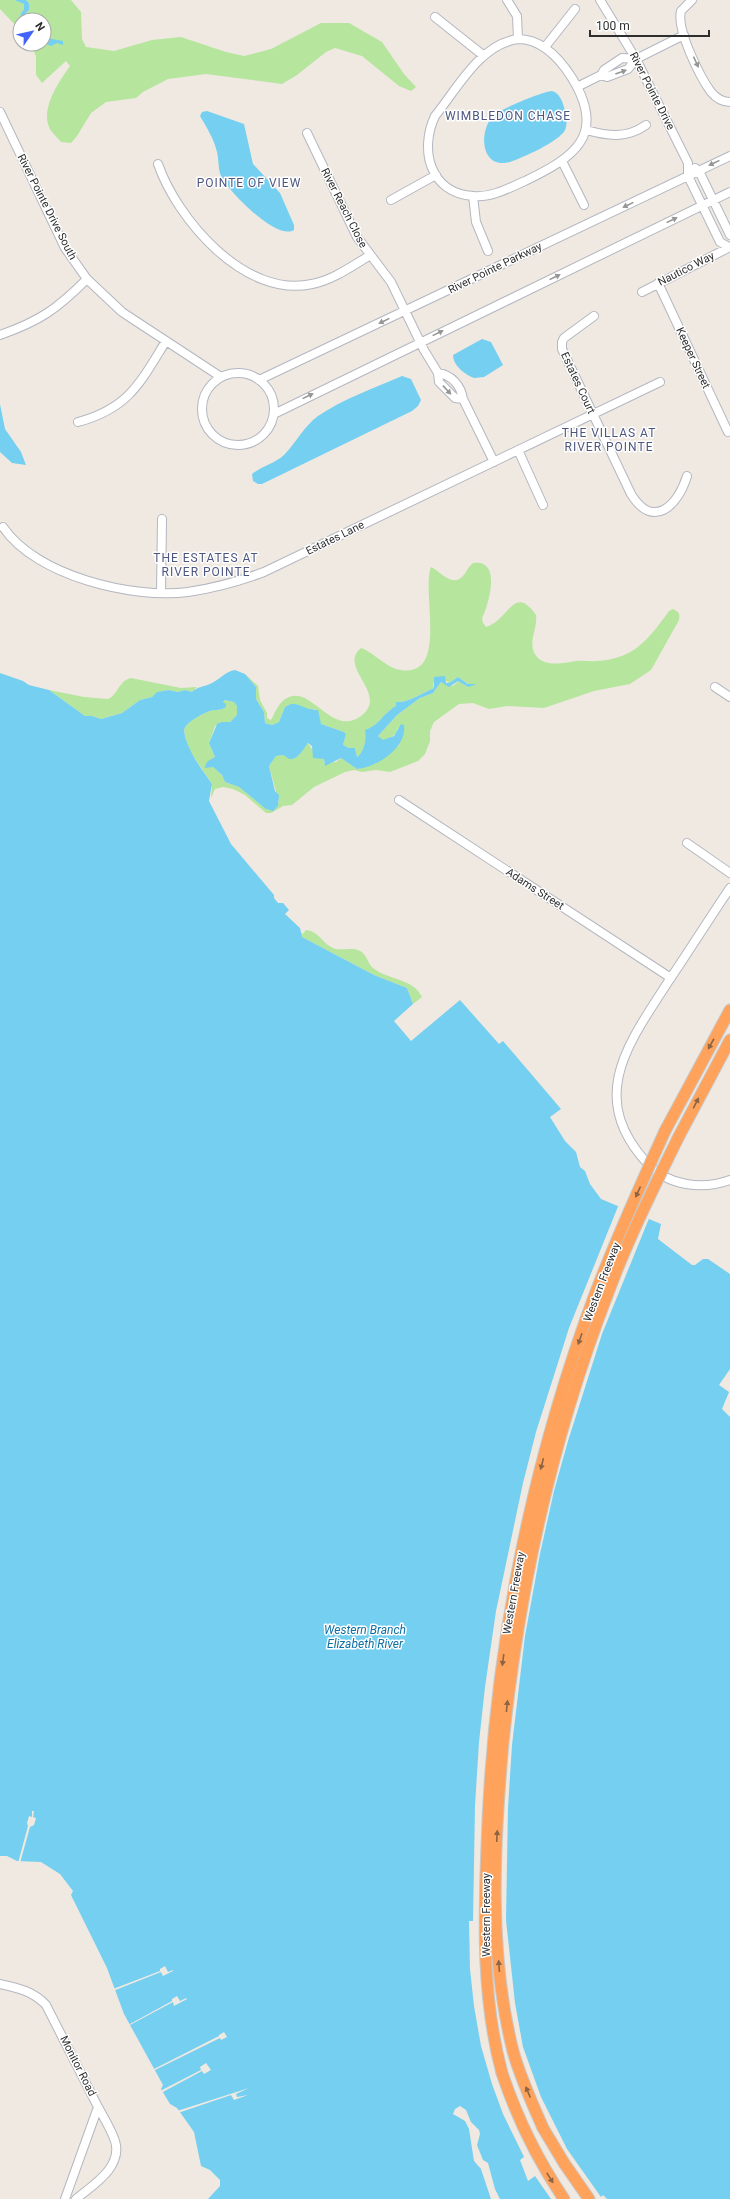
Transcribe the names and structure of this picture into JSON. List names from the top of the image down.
{
  "streets": {
    "highway": ["Western Freeway"],
    "street": [
      "River Pointe Drive",
      "River Pointe Drive South",
      "River Reach Close",
      "River Pointe Parkway",
      "Nautico Way",
      "Keeper Street",
      "Estates Court",
      "Estates Lane",
      "Adams Street",
      "Monitor Road"
    ]
  },
  "crossings": [
    ["River Pointe Drive", "River Pointe Parkway"],
    ["River Pointe Drive South", "River Pointe Parkway"],
    ["River Reach Close", "River Pointe Parkway"],
    ["River Reach Close", "Estates Lane"],
    ["Nautico Way", "Keeper Street"],
    ["Estates Court", "Estates Lane"]
  ],
  "districts": [
    "WIMBLEDON CHASE",
    "POINTE OF VIEW",
    "THE VILLAS AT RIVER POINTE",
    "THE ESTATES AT RIVER POINTE"
  ],
  "water": ["Western Branch Elizabeth River"],
  "scale_bar": "100 m",
  "north": "top right"
}
